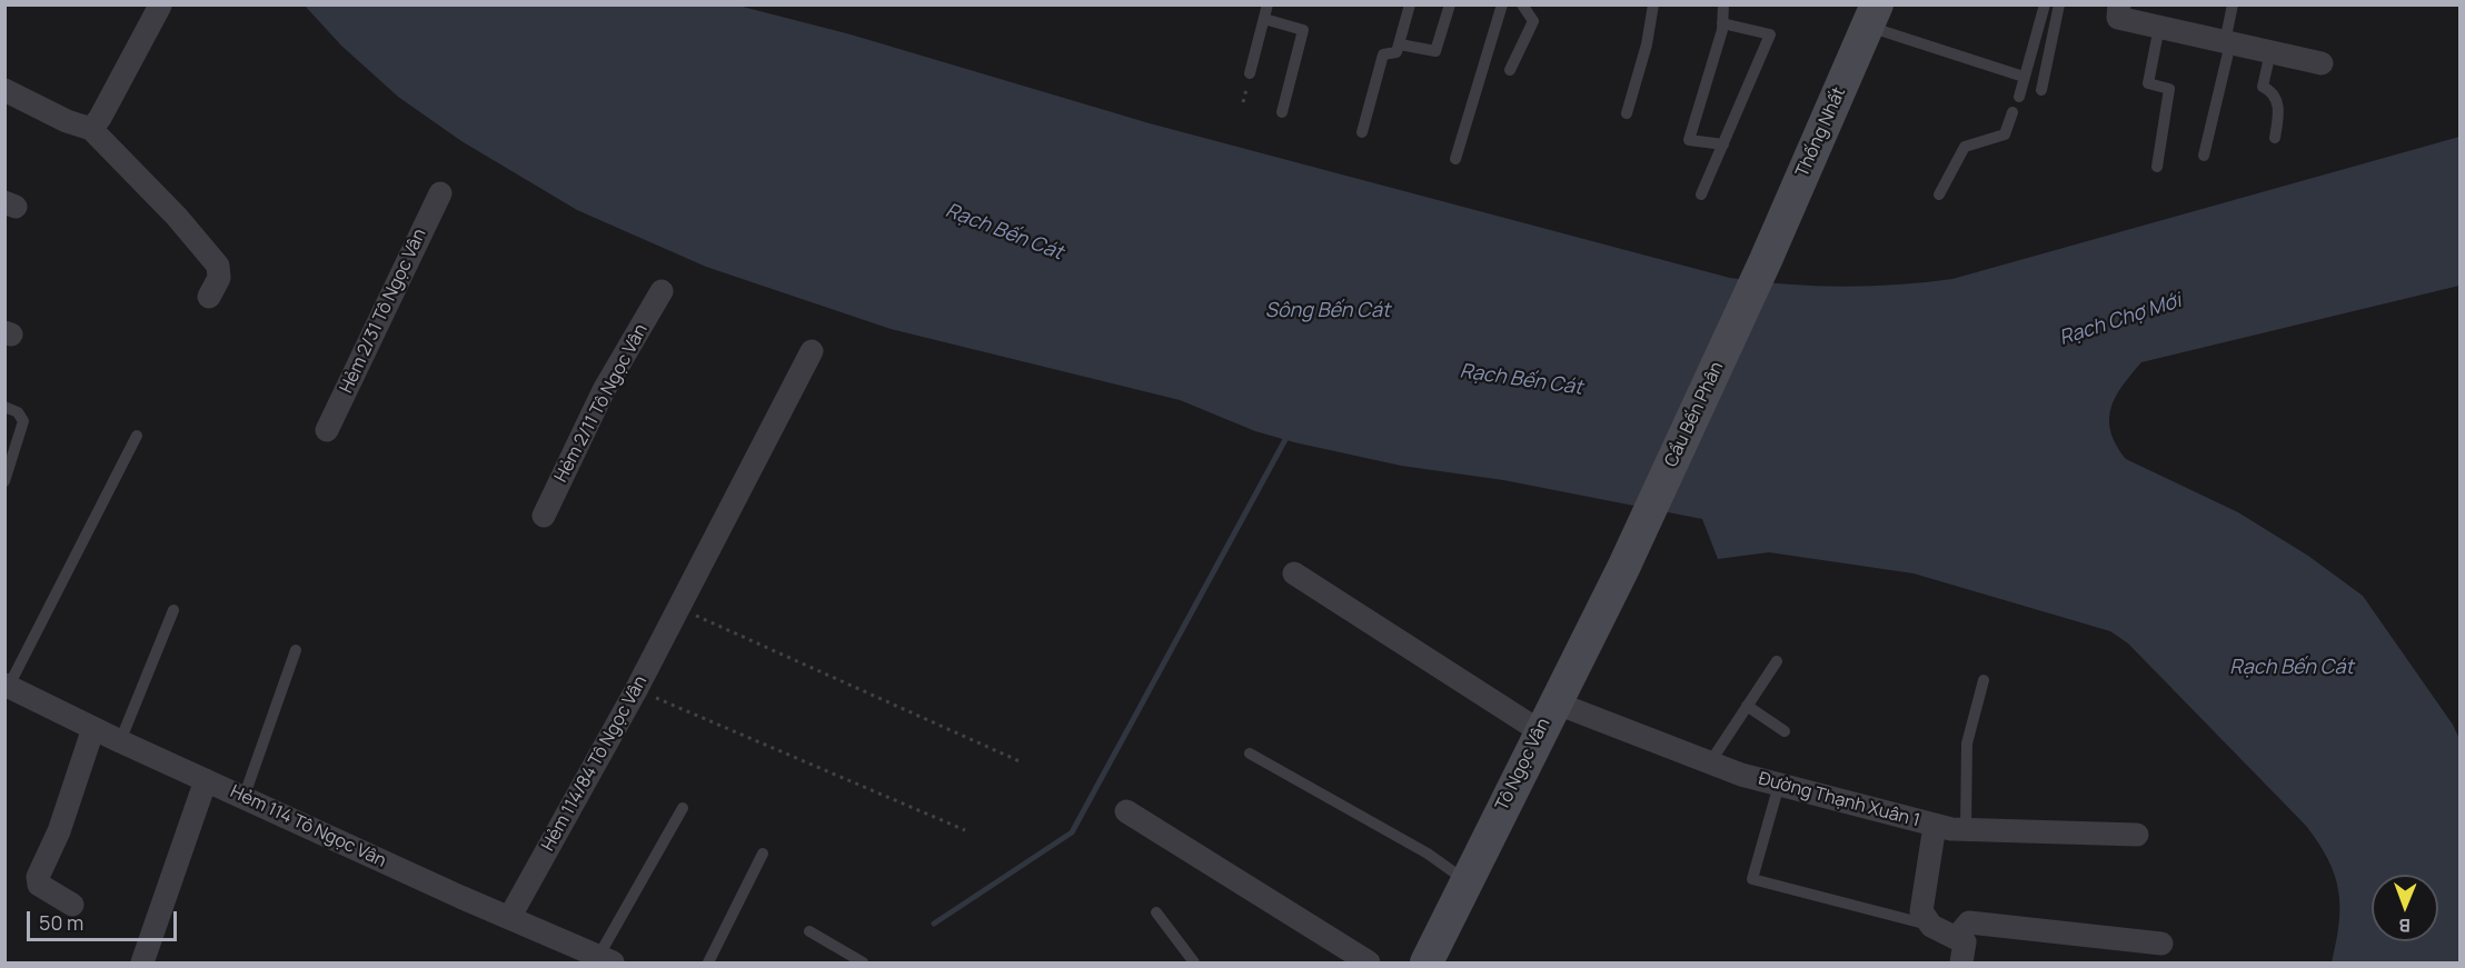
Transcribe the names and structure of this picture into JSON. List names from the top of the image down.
{
  "streets": {
    "main road": ["Thống Nhất", "Cầu Bến Phân", "Tô Ngọc Vân"],
    "street": [
      "Hẻm 2/31 Tô Ngọc Vân",
      "Hẻm 2/11 Tô Ngọc Vân",
      "Hẻm 114/84 Tô Ngọc Vân",
      "Đường Thạnh Xuân 1",
      "Hẻm 114 Tô Ngọc Vân"
    ]
  },
  "crossings": [
    ["Thống Nhất", "Cầu Bến Phân"],
    ["Cầu Bến Phân", "Tô Ngọc Vân"],
    ["Hẻm 114/84 Tô Ngọc Vân", "Hẻm 114 Tô Ngọc Vân"],
    ["Tô Ngọc Vân", "Đường Thạnh Xuân 1"]
  ],
  "water": ["Rạch Bến Cát", "Sông Bến Cát", "Rạch Chợ Mới"],
  "scale_bar": "50 m",
  "north": "bottom"
}
